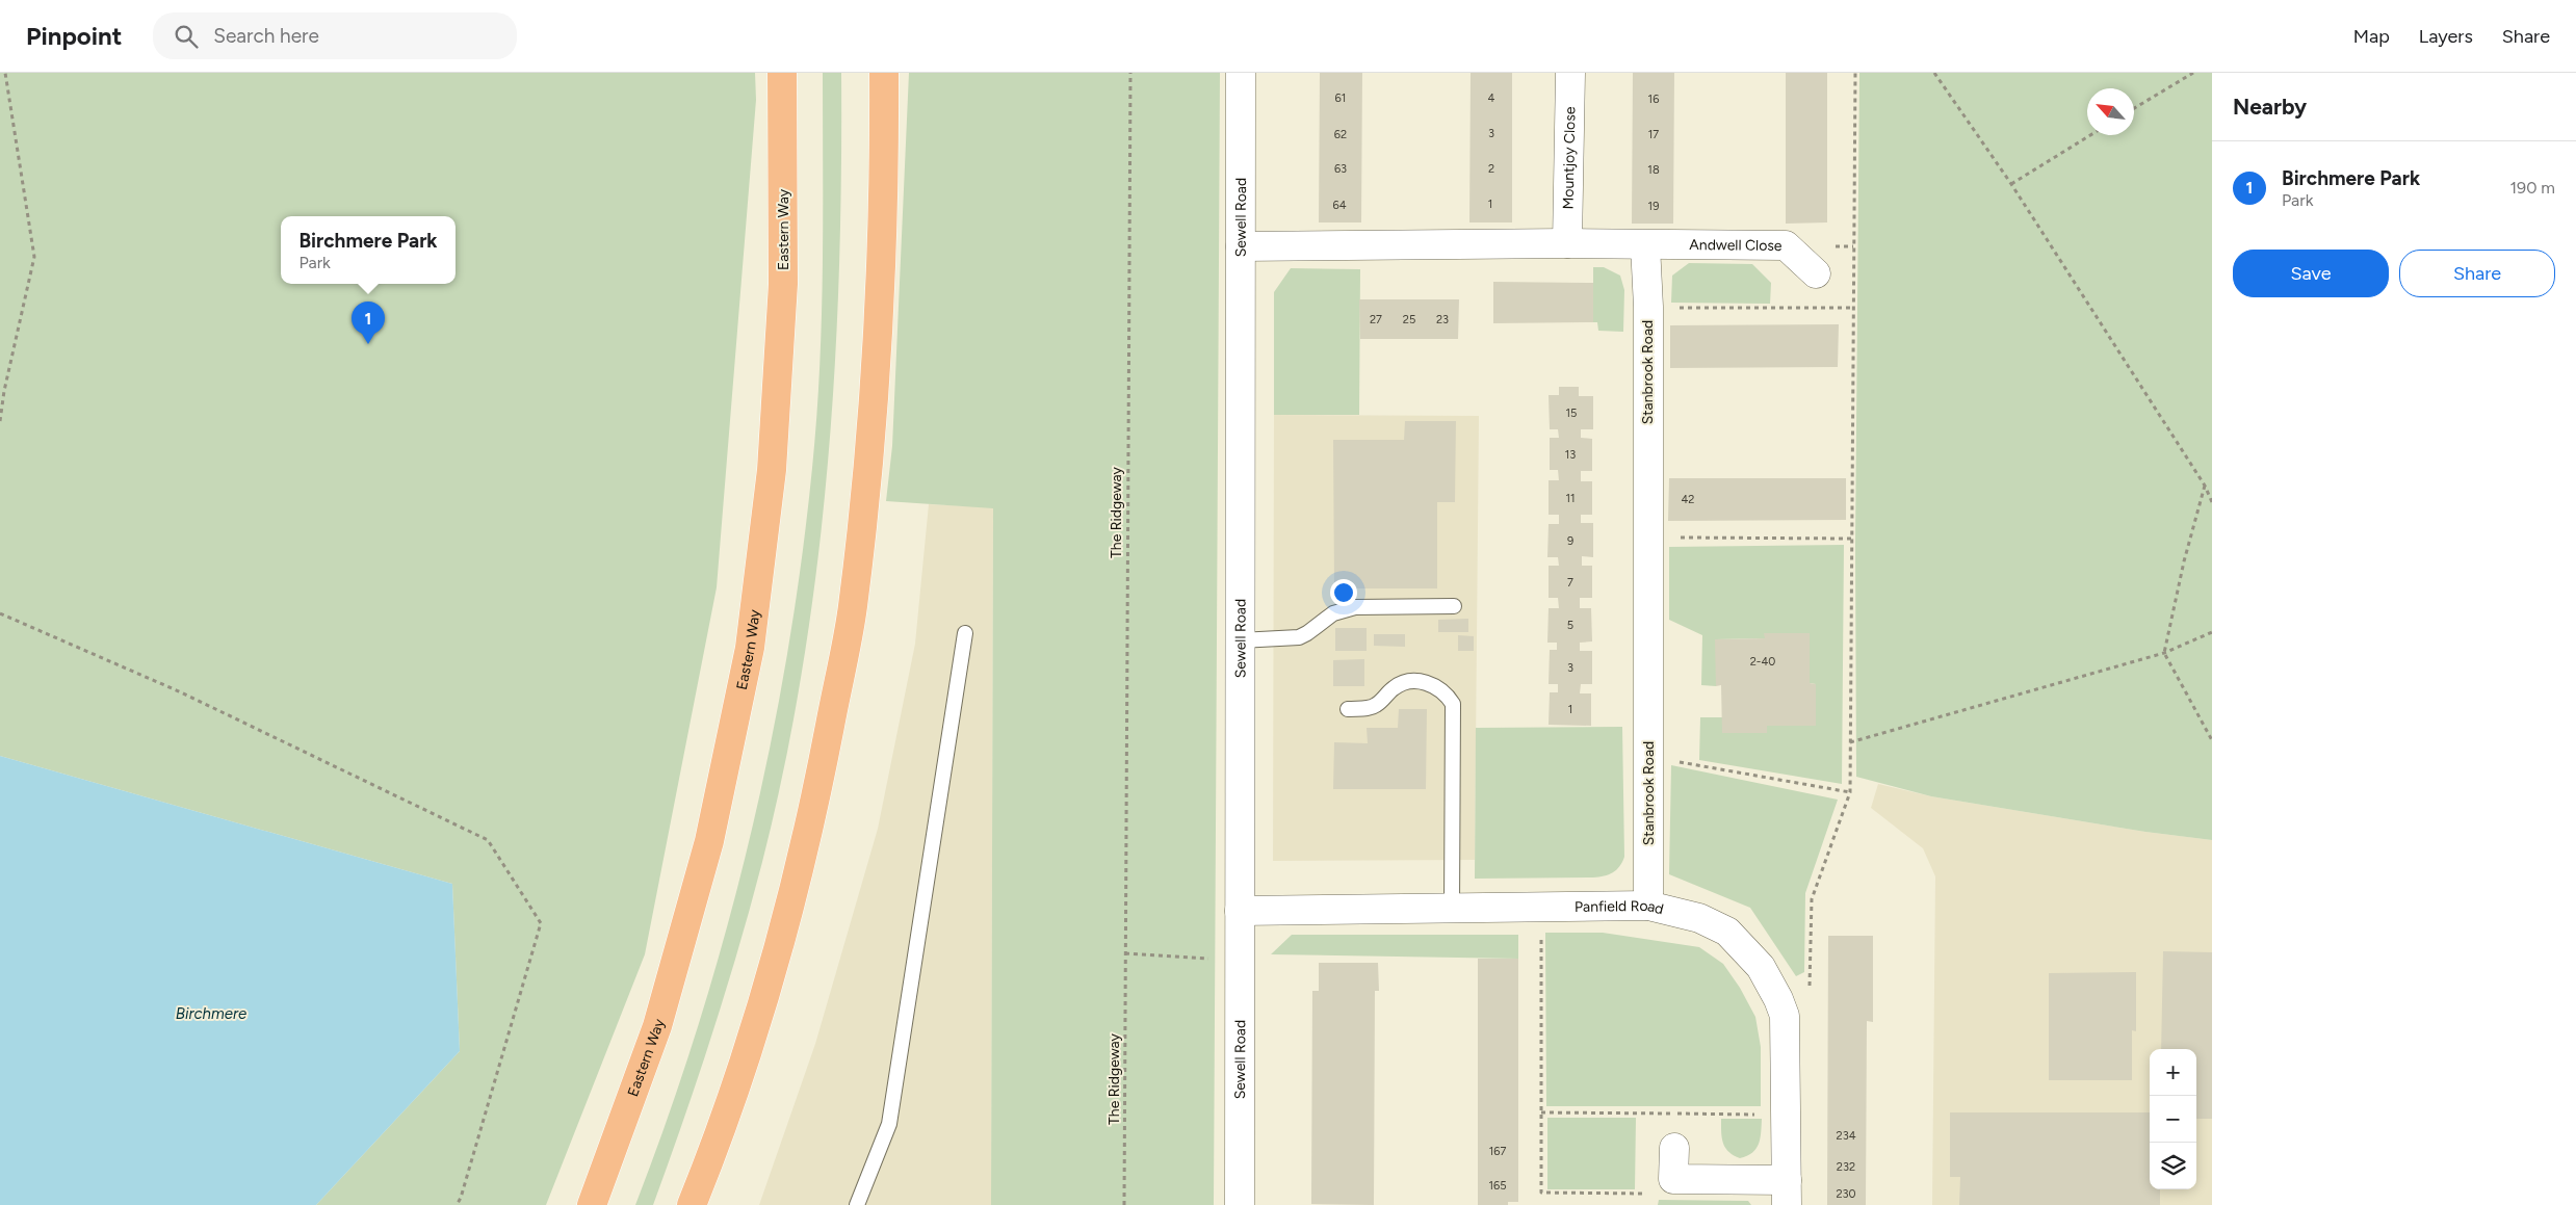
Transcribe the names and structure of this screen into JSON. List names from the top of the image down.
{
  "streets": {
    "main road": ["Eastern Way"],
    "street": [
      "Mountjoy Close",
      "Sewell Road",
      "Andwell Close",
      "Stanbrook Road",
      "Panfield Road"
    ],
    "path": ["The Ridgeway"]
  },
  "crossings": [
    ["Sewell Road", "Panfield Road"],
    ["Andwell Close", "Stanbrook Road"],
    ["Stanbrook Road", "Panfield Road"]
  ],
  "water": ["Birchmere"],
  "house_numbers": [
    "61",
    "4",
    "16",
    "3",
    "62",
    "17",
    "63",
    "2",
    "18",
    "1",
    "64",
    "19",
    "27",
    "25",
    "23",
    "15",
    "13",
    "11",
    "42",
    "9",
    "7",
    "5",
    "2-40",
    "3",
    "1",
    "234",
    "167",
    "232",
    "165",
    "230"
  ],
  "north": "top left",
  "page": {
    "header": "Pinpoint",
    "search": "Search here",
    "nav": ["Map", "Layers", "Share"],
    "heading": "Nearby",
    "list": [
      {
        "mark": "1",
        "name": "Birchmere Park",
        "note": "Park",
        "value": "190 m"
      }
    ],
    "popup": ["Birchmere Park", "Park"],
    "buttons": ["Save", "Share"],
    "pins": "1",
    "map_buttons": ["+", "−"]
  }
}
